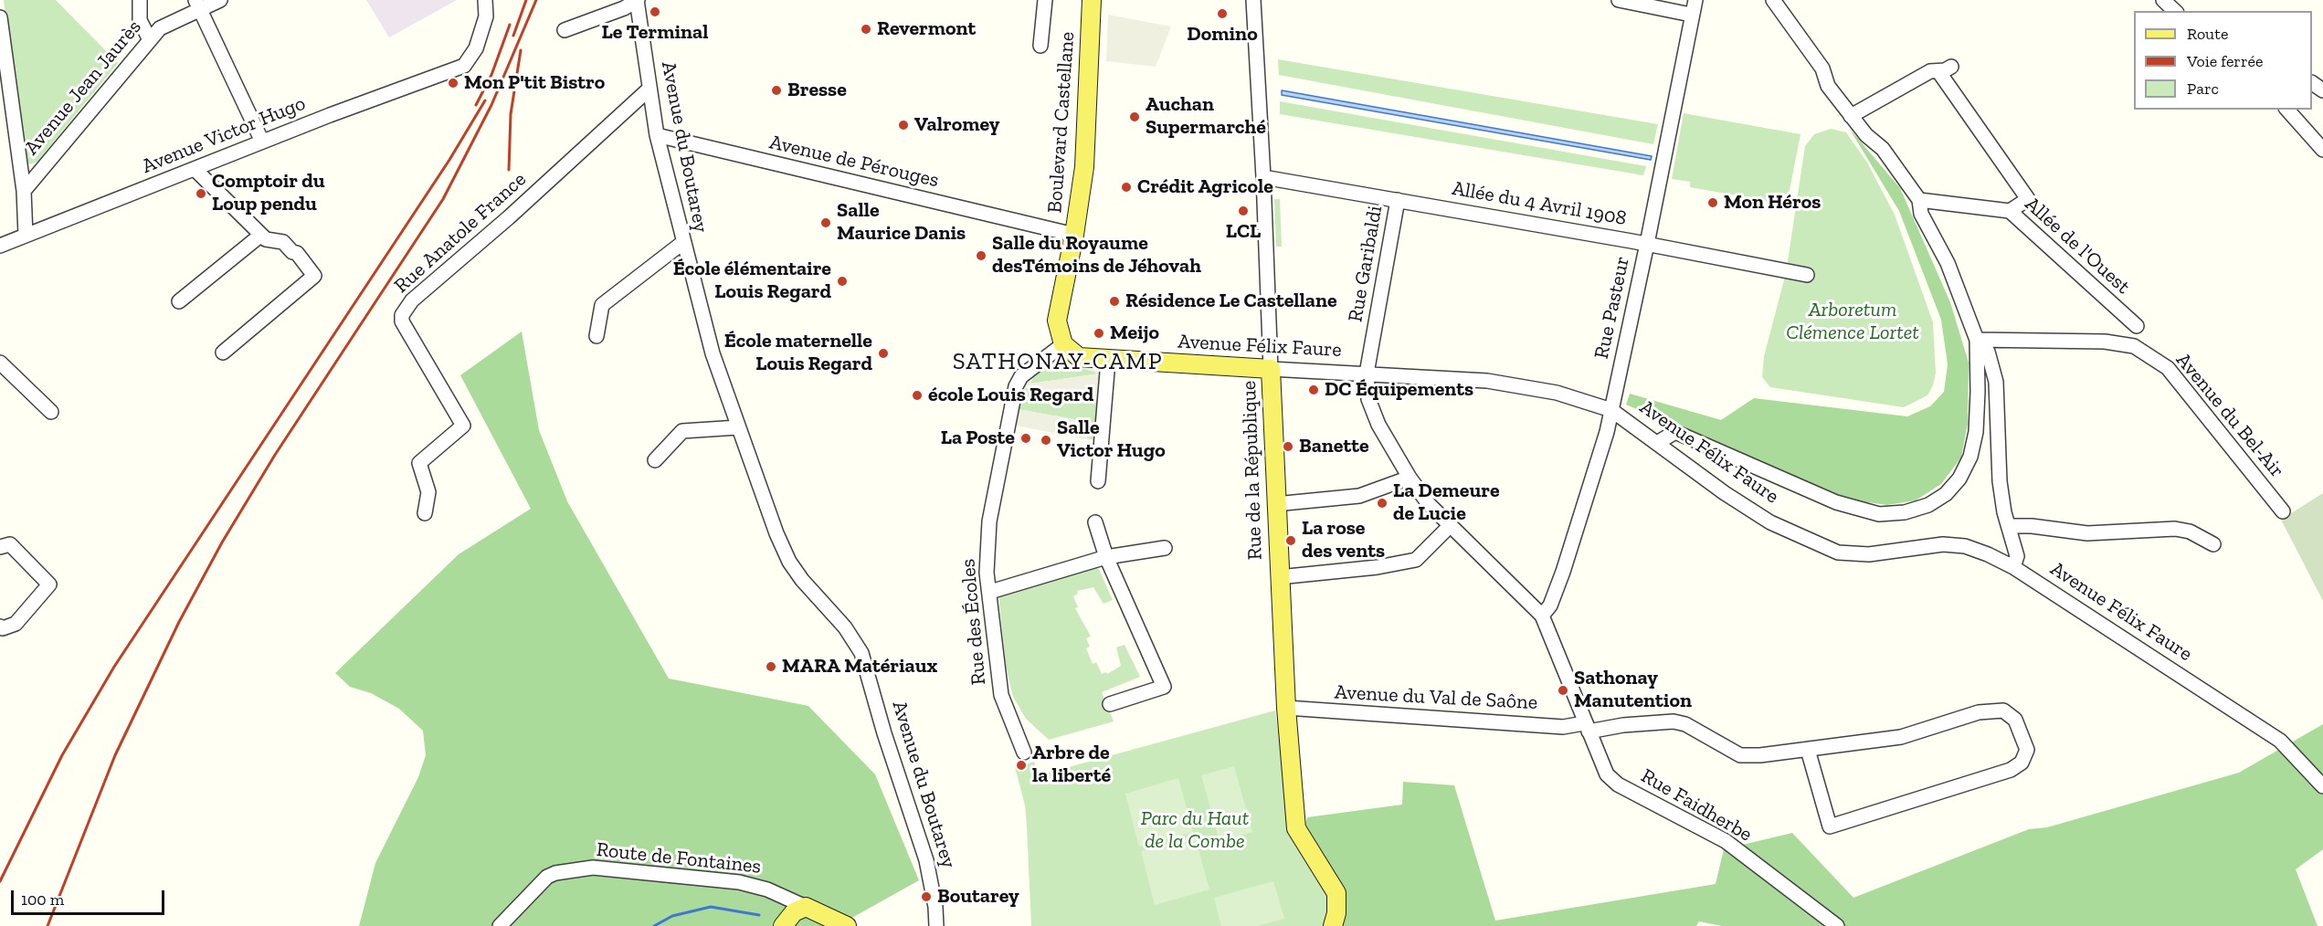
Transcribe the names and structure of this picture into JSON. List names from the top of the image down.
{
  "streets": {
    "main road": ["Boulevard Castellane", "Avenue Félix Faure", "Rue de la République"],
    "street": [
      "Avenue Jean Jaurès",
      "Avenue Victor Hugo",
      "Avenue du Boutarey",
      "Avenue de Pérouges",
      "Allée du 4 Avril 1908",
      "Rue Anatole France",
      "Allée de l'Ouest",
      "Rue Garibaldi",
      "Rue Pasteur",
      "Avenue du Bel-Air",
      "Rue des Écoles",
      "Avenue du Val de Saône",
      "Rue Faidherbe",
      "Route de Fontaines"
    ]
  },
  "crossings": [
    ["Boulevard Castellane", "Avenue de Pérouges"],
    ["Boulevard Castellane", "Avenue Félix Faure"],
    ["Boulevard Castellane", "Rue des Écoles"],
    ["Avenue du Boutarey", "Avenue de Pérouges"],
    ["Avenue du Boutarey", "Rue Anatole France"],
    ["Allée du 4 Avril 1908", "Rue Garibaldi"],
    ["Allée du 4 Avril 1908", "Rue Pasteur"],
    ["Allée du 4 Avril 1908", "Rue de la République"],
    ["Rue Garibaldi", "Rue Pasteur"],
    ["Rue Garibaldi", "Avenue Félix Faure"],
    ["Rue Garibaldi", "Avenue du Val de Saône"],
    ["Rue Garibaldi", "Rue Faidherbe"],
    ["Rue Pasteur", "Avenue Félix Faure"],
    ["Avenue Félix Faure", "Rue de la République"],
    ["Avenue Félix Faure", "Rue des Écoles"],
    ["Rue de la République", "Avenue du Val de Saône"],
    ["Avenue du Val de Saône", "Rue Faidherbe"]
  ],
  "districts": ["SATHONAY-CAMP"],
  "parks": ["Arboretum Clémence Lortet", "Parc du Haut de la Combe"],
  "places": [
    "Le Terminal",
    "Domino",
    "Revermont",
    "Mon P'tit Bistro",
    "Bresse",
    "Auchan Supermarché",
    "Valromey",
    "Crédit Agricole",
    "Comptoir du Loup pendu",
    "Mon Héros",
    "LCL",
    "Salle Maurice Danis",
    "Salle du Royaume desTémoins de Jéhovah",
    "École élémentaire Louis Regard",
    "Résidence Le Castellane",
    "Meijo",
    "École maternelle Louis Regard",
    "DC Équipements",
    "école Louis Regard",
    "La Poste",
    "Salle Victor Hugo",
    "Banette",
    "La Demeure de Lucie",
    "La rose des vents",
    "MARA Matériaux",
    "Sathonay Manutention",
    "Arbre de la liberté",
    "Boutarey"
  ],
  "legend": ["Route", "Voie ferrée", "Parc"],
  "scale_bar": "100 m"
}
